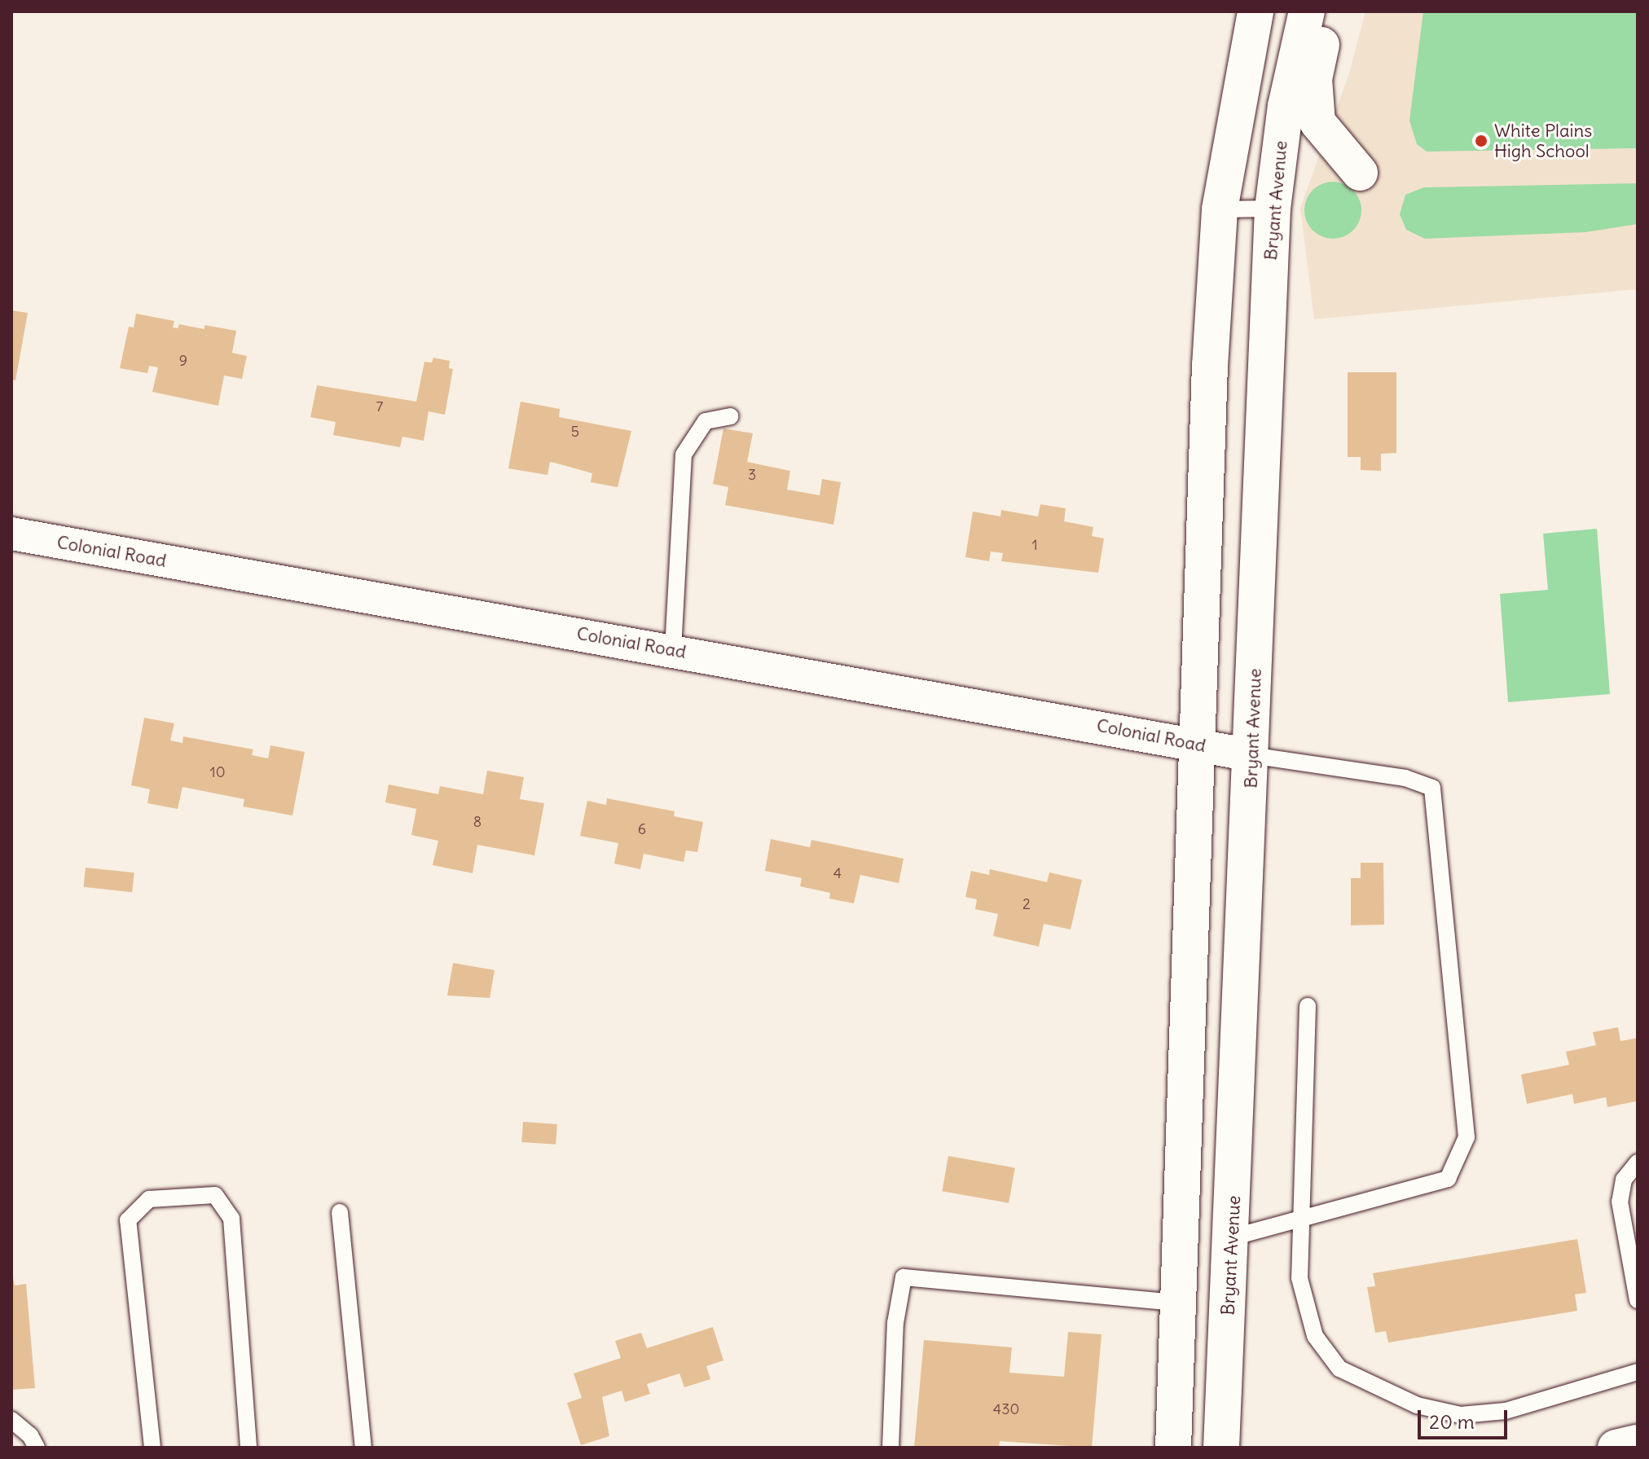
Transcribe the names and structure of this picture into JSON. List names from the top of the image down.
{
  "streets": {
    "main road": ["Bryant Avenue"],
    "street": ["Colonial Road"]
  },
  "crossings": [
    ["Bryant Avenue", "Colonial Road"]
  ],
  "places": ["White Plains High School"],
  "house_numbers": [
    "9",
    "7",
    "5",
    "3",
    "1",
    "10",
    "8",
    "6",
    "4",
    "2",
    "430"
  ],
  "scale_bar": "20 m"
}
